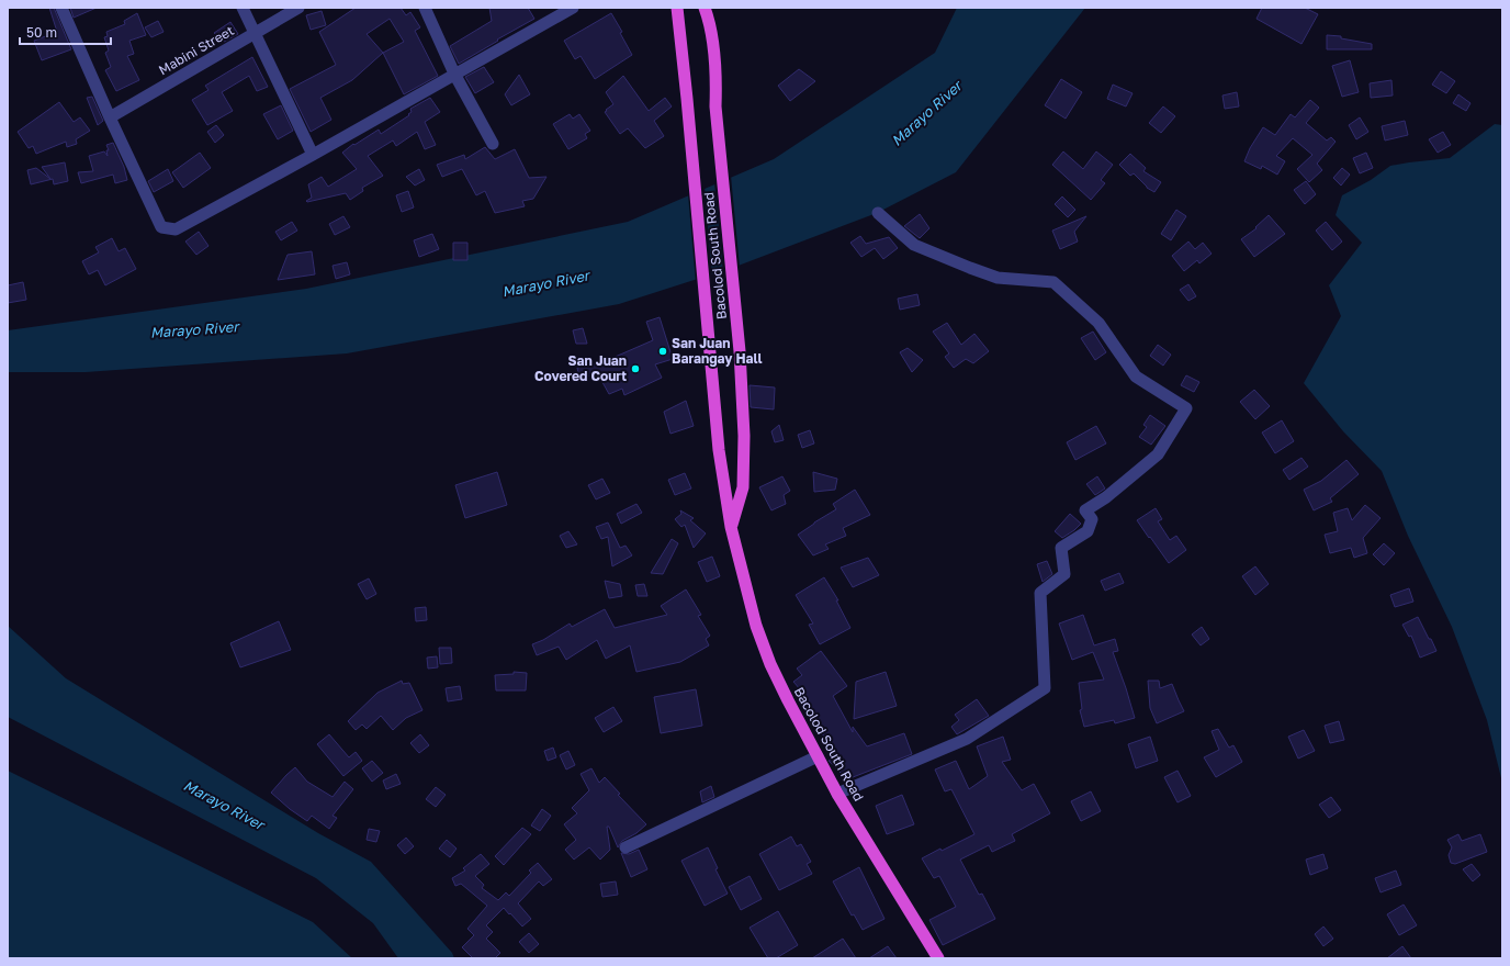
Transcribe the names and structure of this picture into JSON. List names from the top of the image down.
{
  "streets": {
    "highway": ["Bacolod South Road"],
    "street": ["Mabini Street"]
  },
  "water": ["Marayo River"],
  "places": ["San Juan Barangay Hall", "San Juan Covered Court"],
  "scale_bar": "50 m"
}
